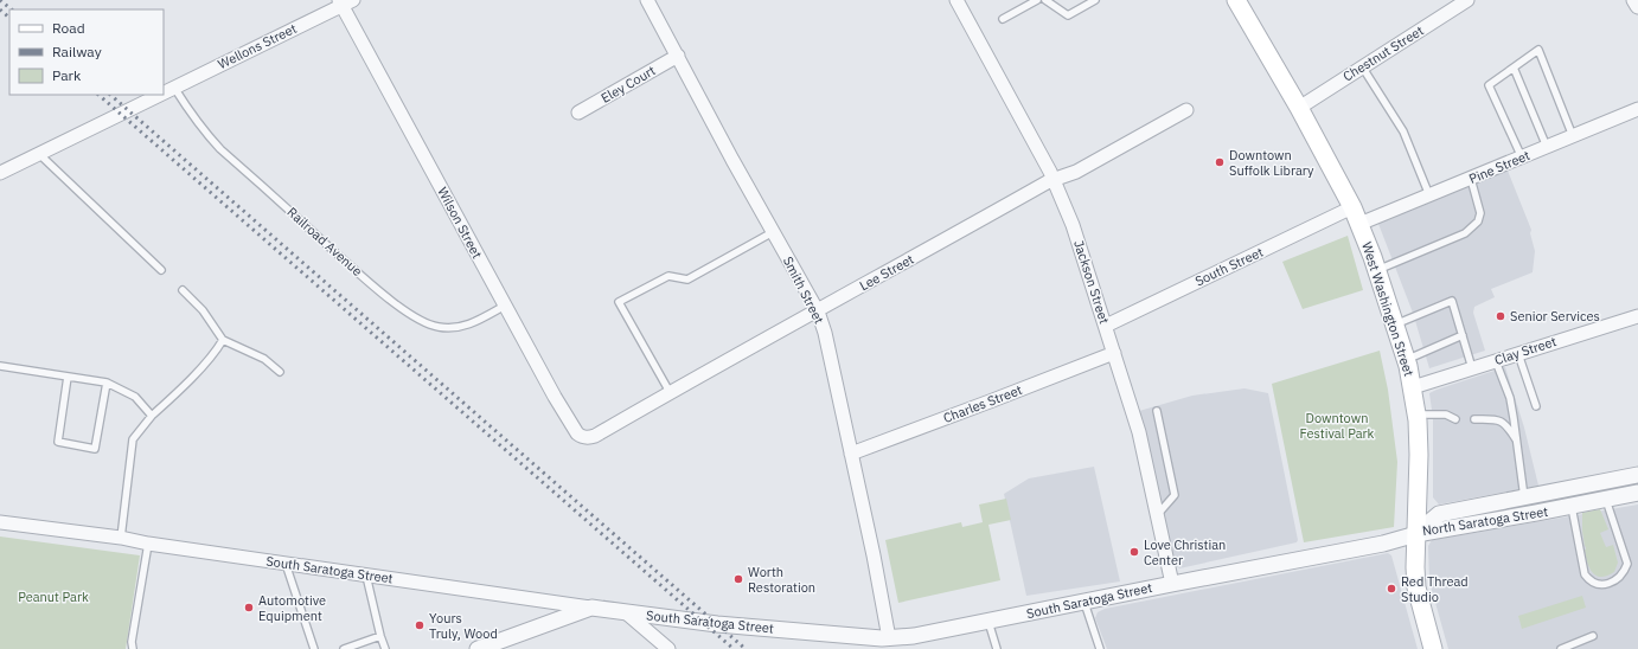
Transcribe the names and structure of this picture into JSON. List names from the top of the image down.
{
  "streets": {
    "main road": ["West Washington Street"],
    "street": [
      "Wellons Street",
      "Chestnut Street",
      "Eley Court",
      "Pine Street",
      "Wilson Street",
      "South Street",
      "Lee Street",
      "Jackson Street",
      "Smith Street",
      "Clay Street",
      "Charles Street",
      "North Saratoga Street",
      "South Saratoga Street"
    ],
    "lane": ["Railroad Avenue"]
  },
  "crossings": [
    ["Wellons Street", "Wilson Street"],
    ["Wellons Street", "Railroad Avenue"],
    ["Chestnut Street", "West Washington Street"],
    ["Eley Court", "Smith Street"],
    ["Pine Street", "West Washington Street"],
    ["Wilson Street", "Railroad Avenue"],
    ["Wilson Street", "Lee Street"],
    ["South Street", "Jackson Street"],
    ["South Street", "West Washington Street"],
    ["Lee Street", "Jackson Street"],
    ["Lee Street", "Smith Street"],
    ["Jackson Street", "Charles Street"],
    ["Jackson Street", "South Saratoga Street"],
    ["Smith Street", "Charles Street"],
    ["Smith Street", "South Saratoga Street"],
    ["West Washington Street", "Clay Street"],
    ["West Washington Street", "North Saratoga Street"],
    ["West Washington Street", "South Saratoga Street"],
    ["North Saratoga Street", "South Saratoga Street"]
  ],
  "parks": ["Downtown Festival Park", "Peanut Park"],
  "places": [
    "Downtown Suffolk Library",
    "Senior Services",
    "Love Christian Center",
    "Worth Restoration",
    "Red Thread Studio",
    "Automotive Equipment",
    "Yours Truly, Wood"
  ],
  "legend": ["Road", "Railway", "Park"]
}
